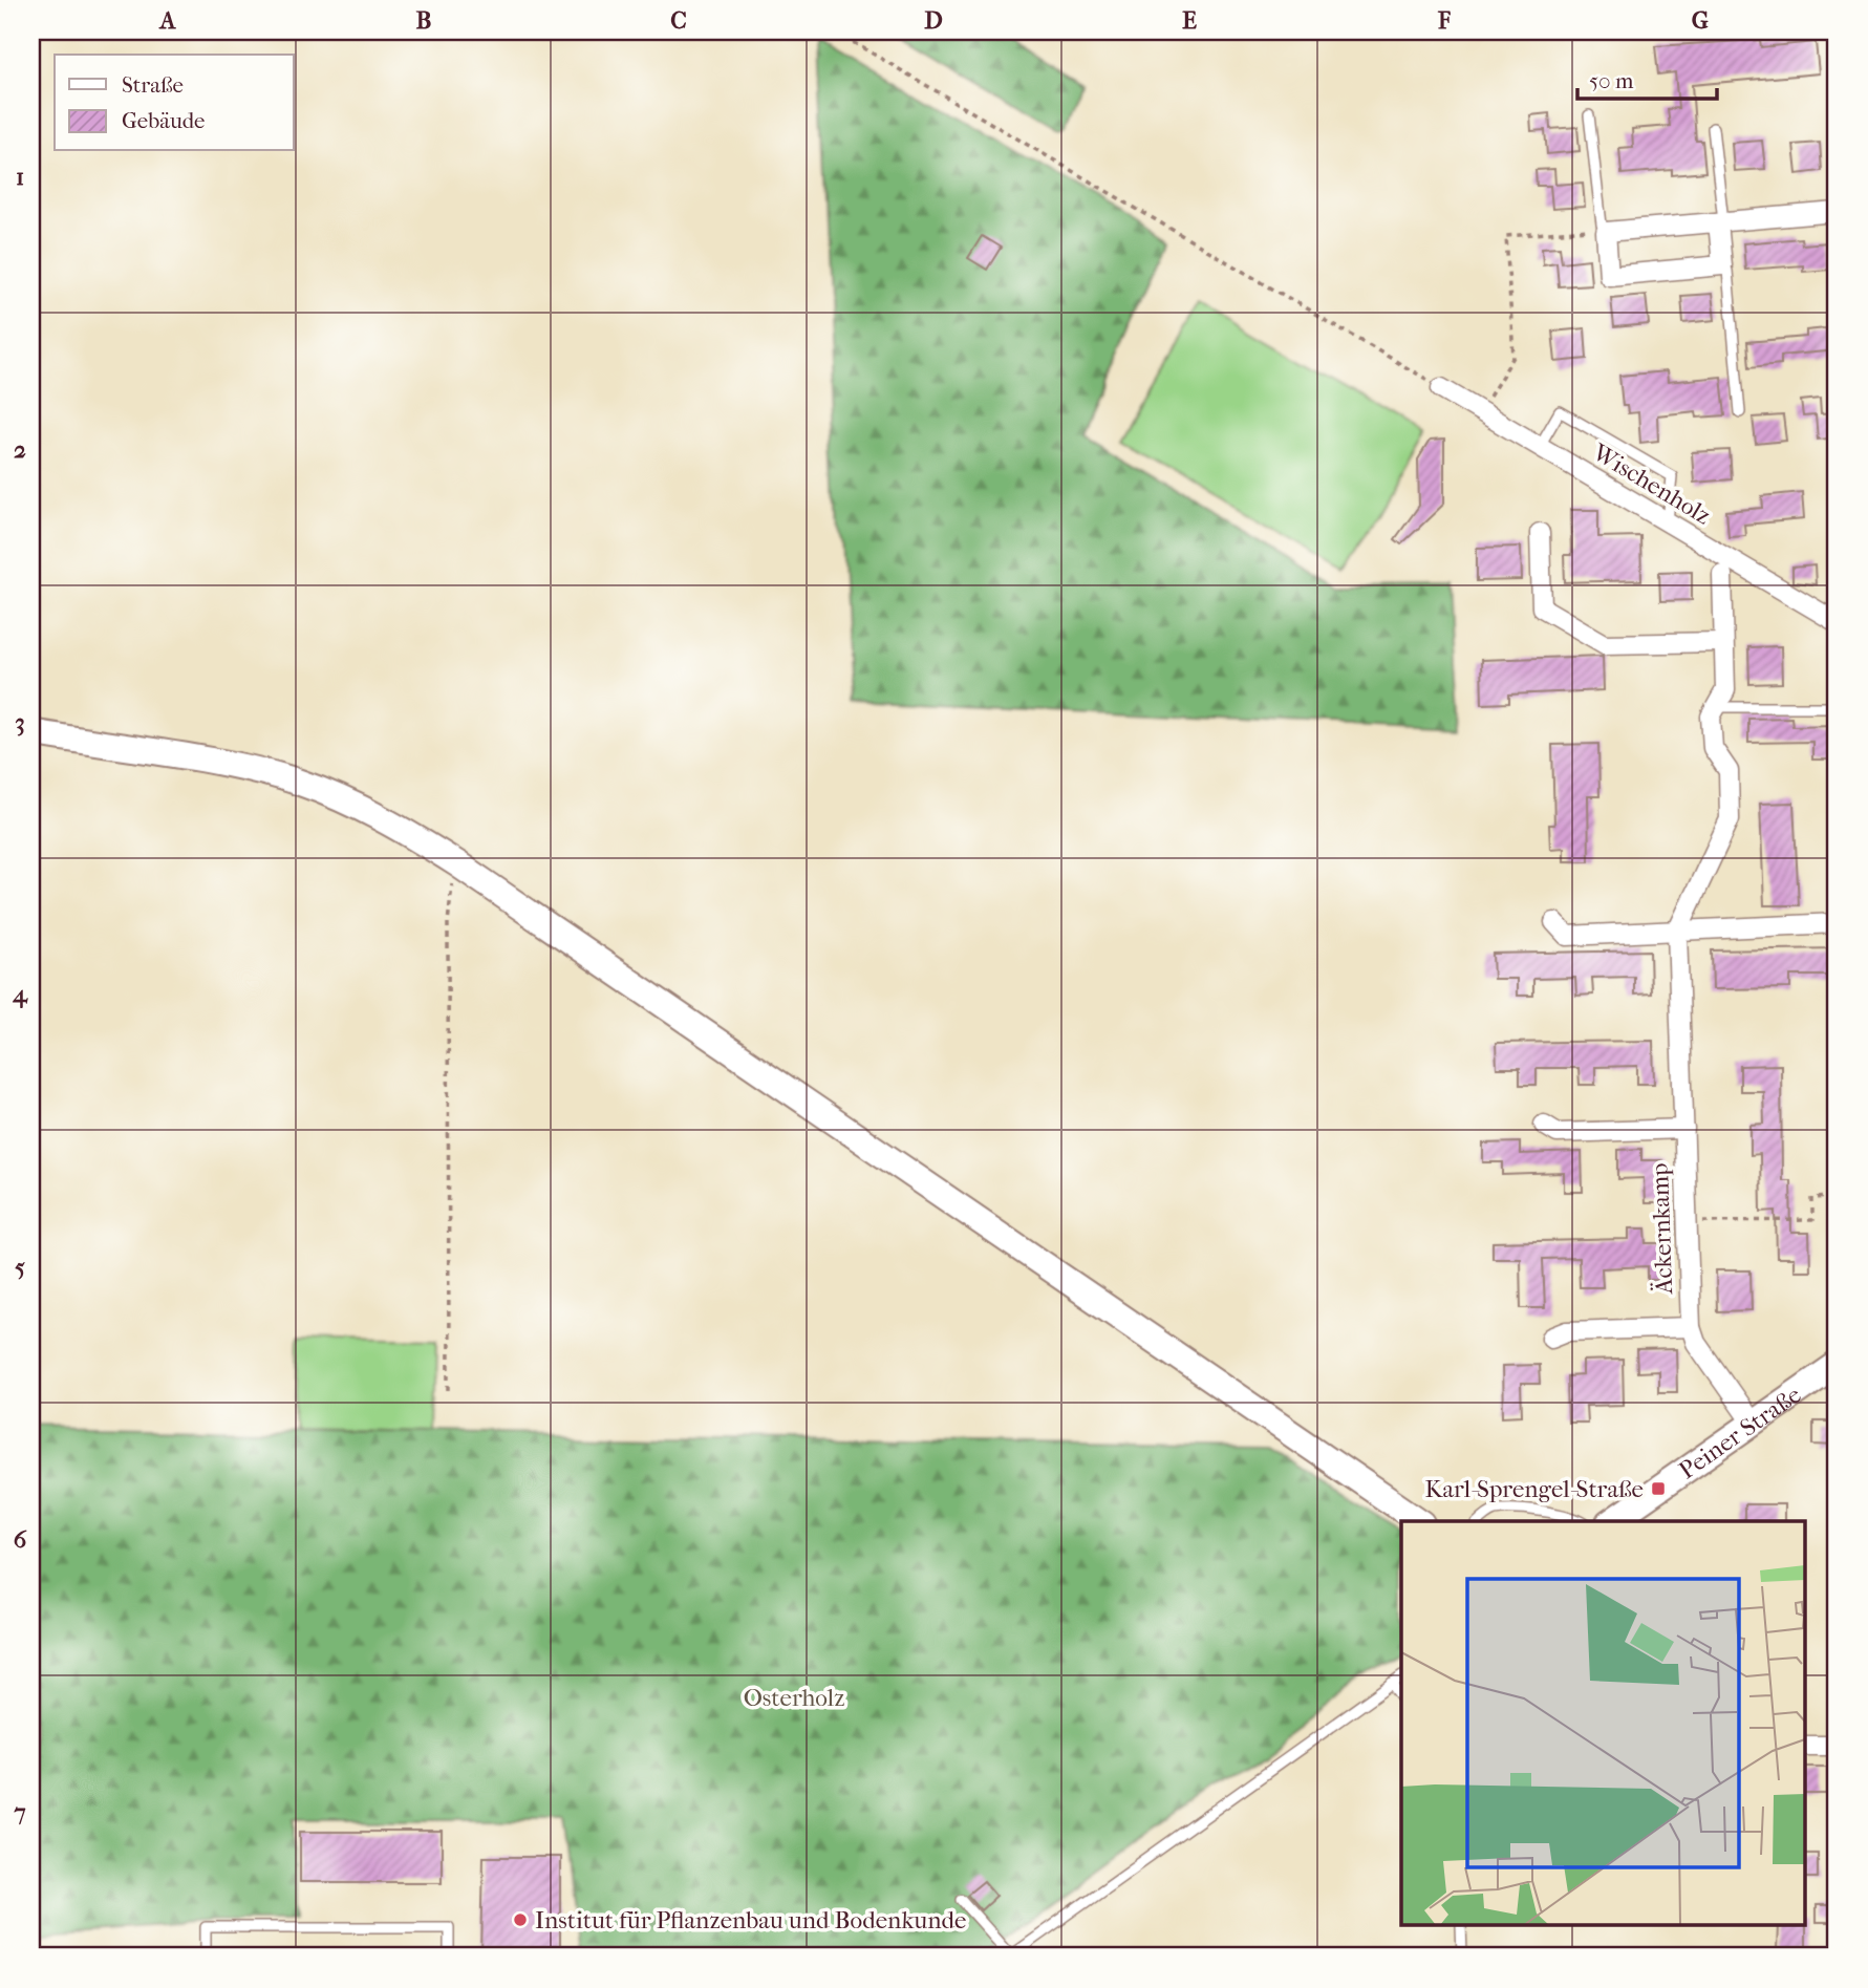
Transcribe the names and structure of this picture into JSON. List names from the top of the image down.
{
  "streets": {
    "main road": ["Peiner Straße"],
    "street": ["Wischenholz", "Äckernkamp"]
  },
  "crossings": [
    ["Äckernkamp", "Peiner Straße"]
  ],
  "parks": ["Osterholz"],
  "places": {
    "transit": ["Karl-Sprengel-Straße"],
    "other": ["Institut für Pflanzenbau und Bodenkunde"]
  },
  "legend": ["Straße", "Gebäude"],
  "scale_bar": "50 m",
  "grid": {
    "columns": [
      "A",
      "B",
      "C",
      "D",
      "E",
      "F",
      "G"
    ],
    "rows": [
      "1",
      "2",
      "3",
      "4",
      "5",
      "6",
      "7"
    ]
  }
}
